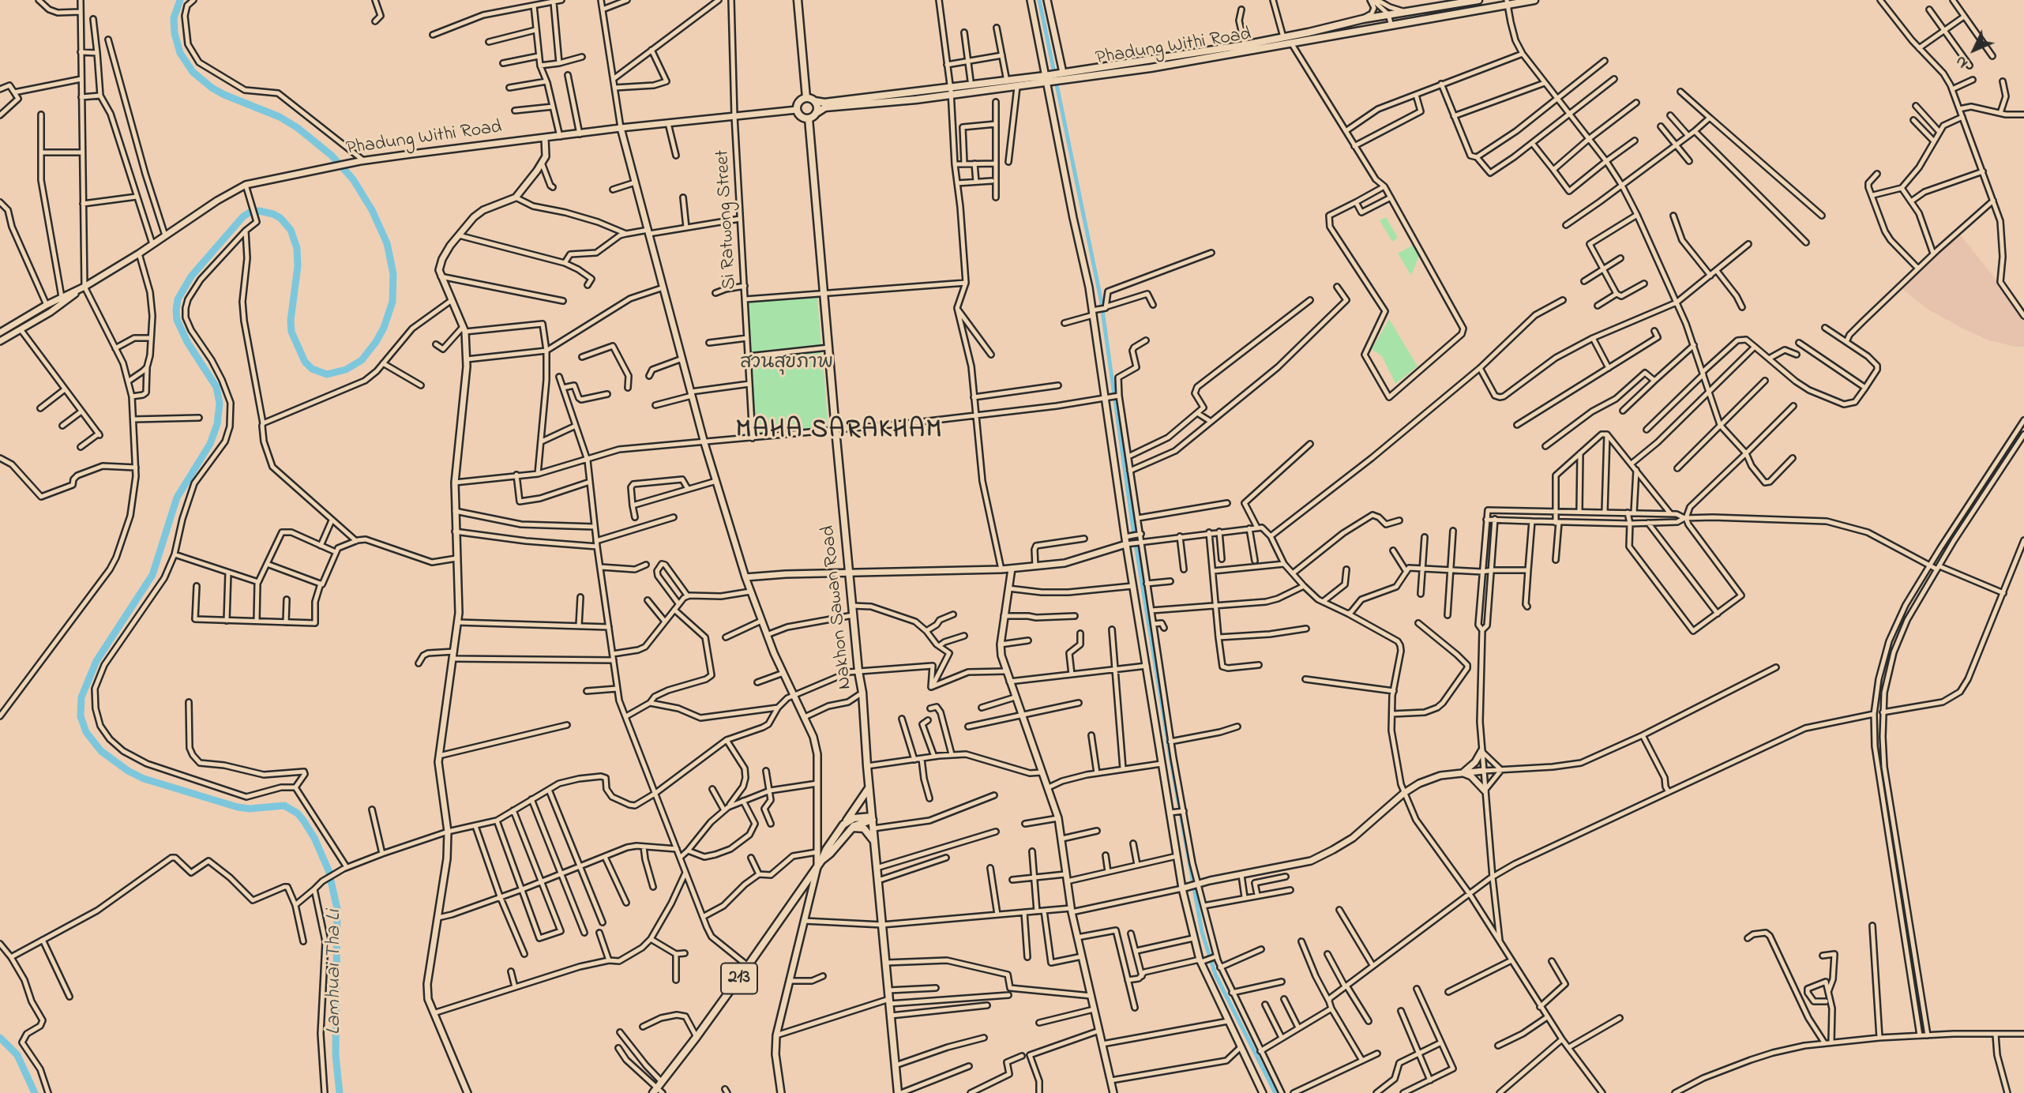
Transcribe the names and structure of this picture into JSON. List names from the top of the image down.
{
  "streets": {
    "main road": ["Phadung Withi Road", "Nakhon Sawan Road", "213"],
    "street": ["Si Ratwong Street"]
  },
  "crossings": [
    ["Phadung Withi Road", "Si Ratwong Street"],
    ["Phadung Withi Road", "Nakhon Sawan Road"],
    ["Nakhon Sawan Road", "213"]
  ],
  "districts": ["MAHA SARAKHAM"],
  "water": ["Lamhuai Tha Li"],
  "parks": ["สวนสุขภาพ"],
  "north": "bottom left"
}
